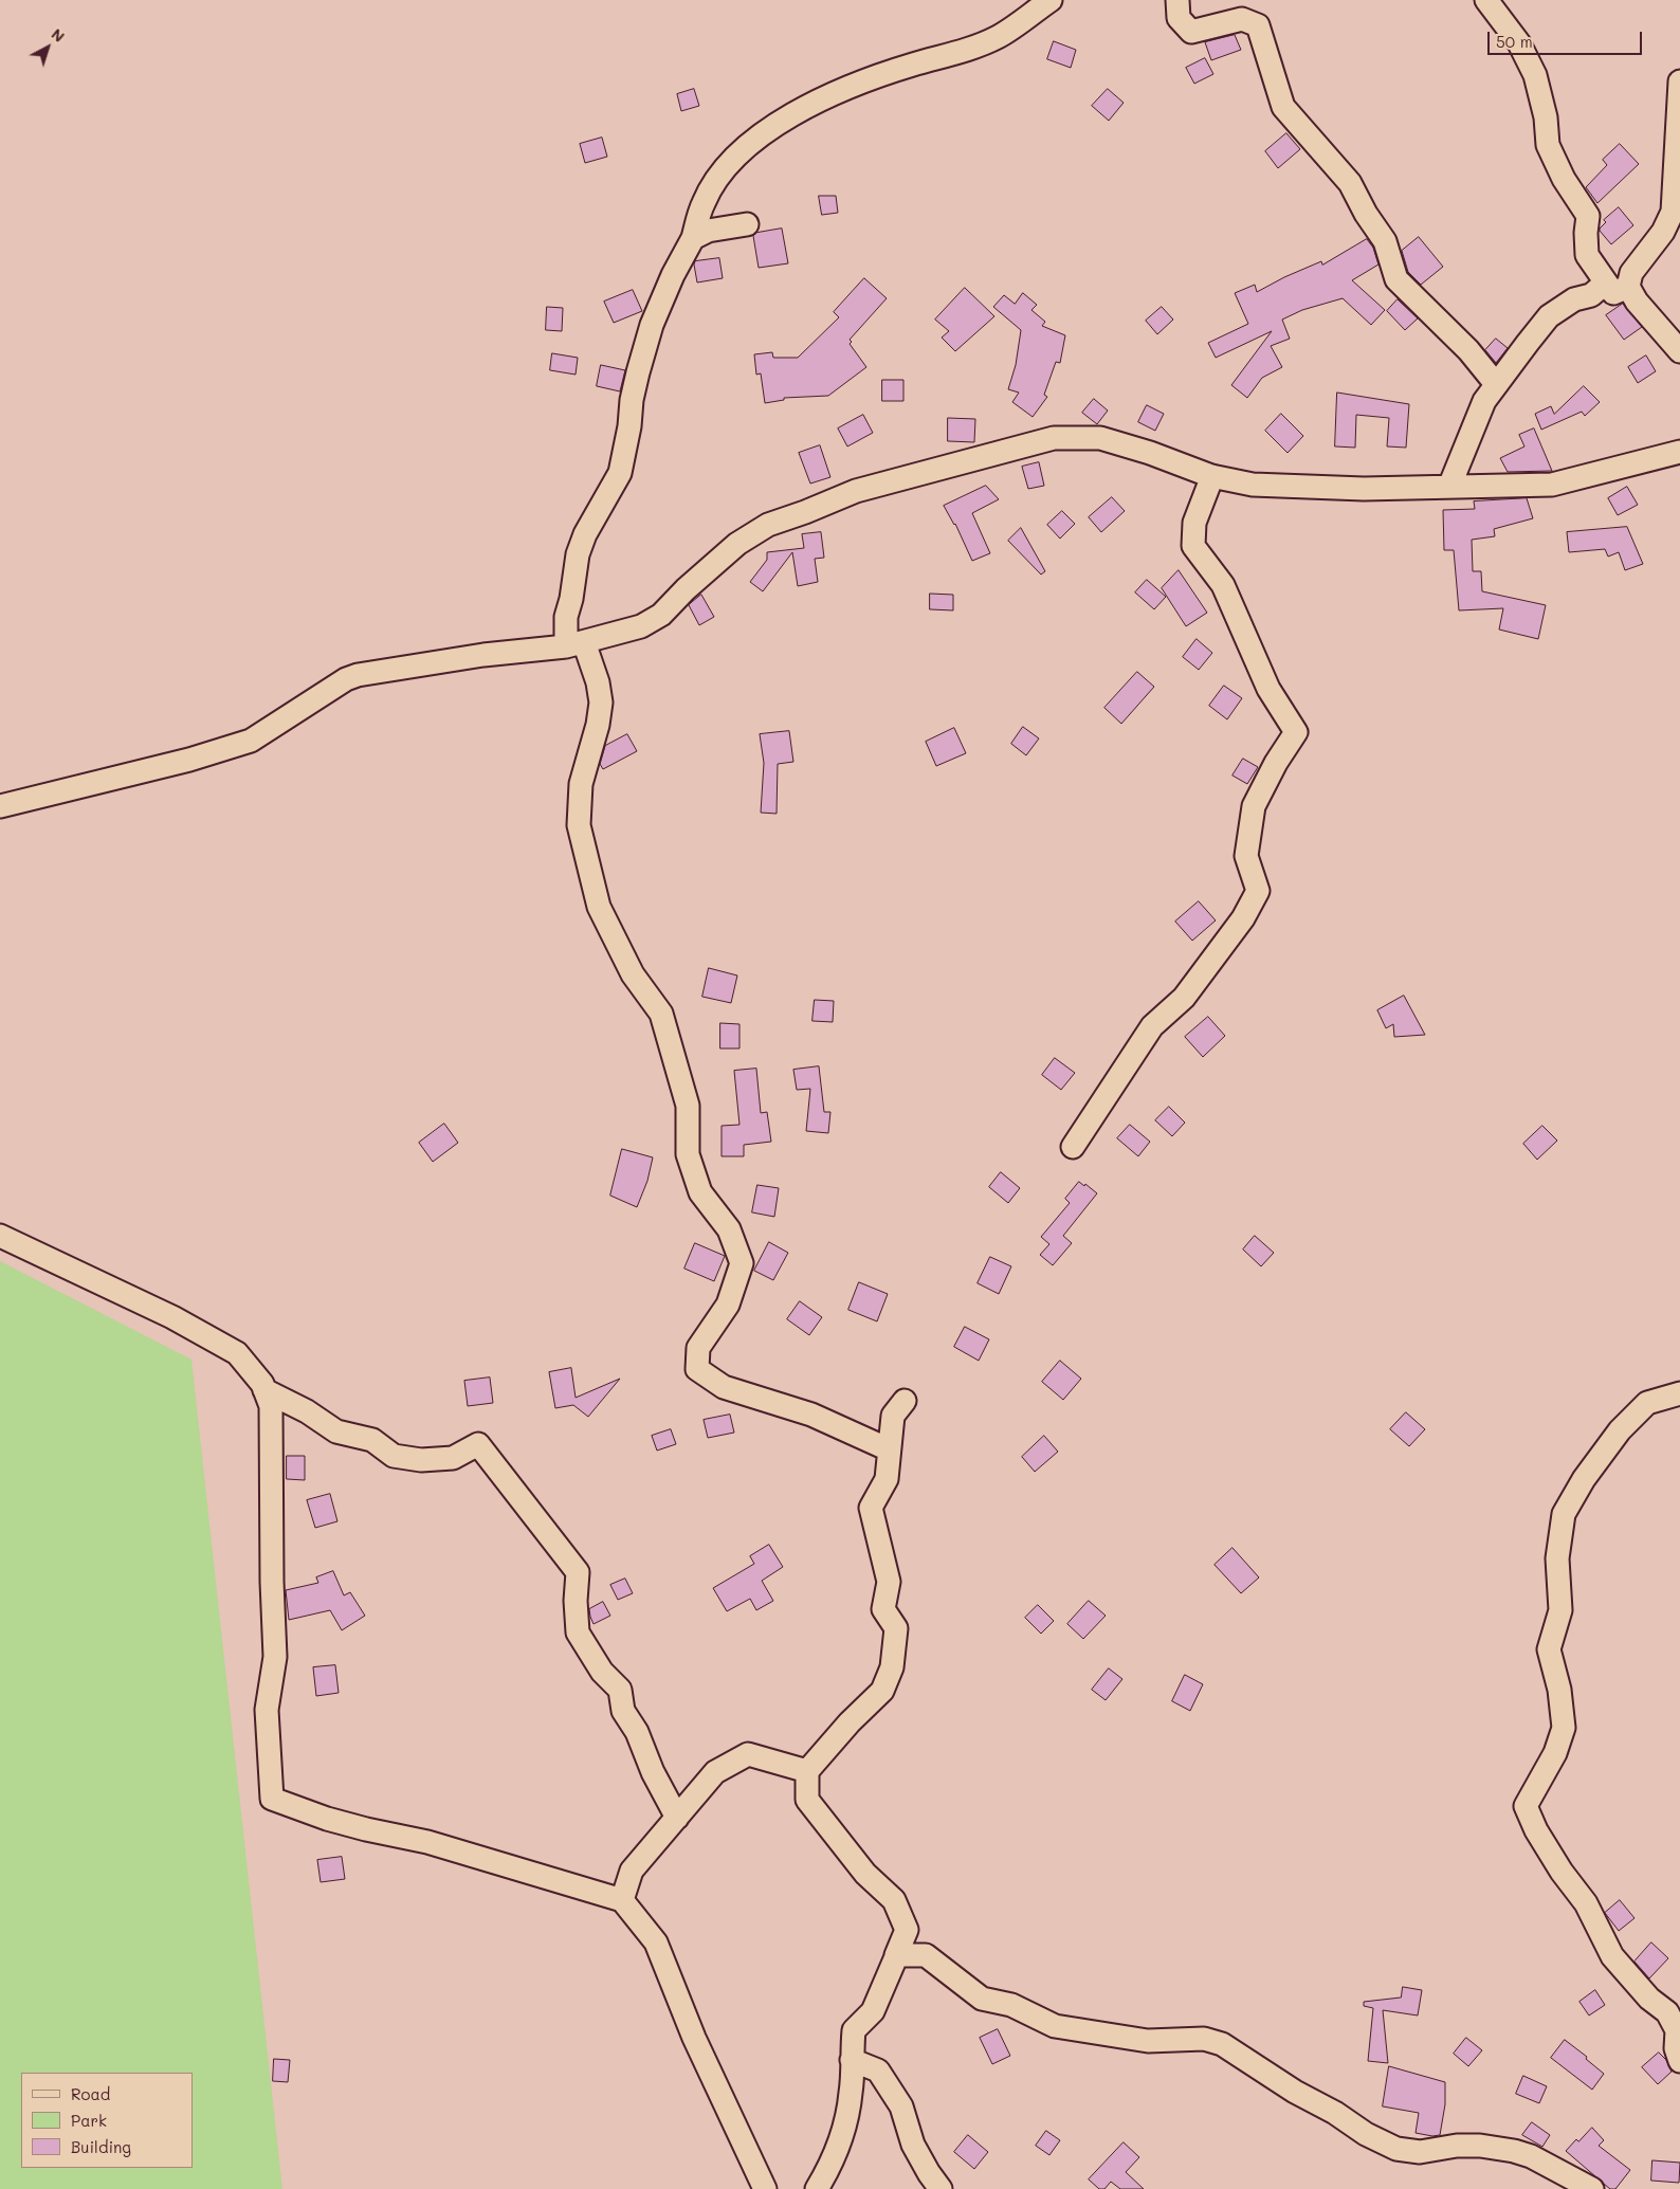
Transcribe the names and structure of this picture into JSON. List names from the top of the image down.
{
  "legend": ["Road", "Park", "Building"],
  "scale_bar": "50 m",
  "north": "top right"
}
